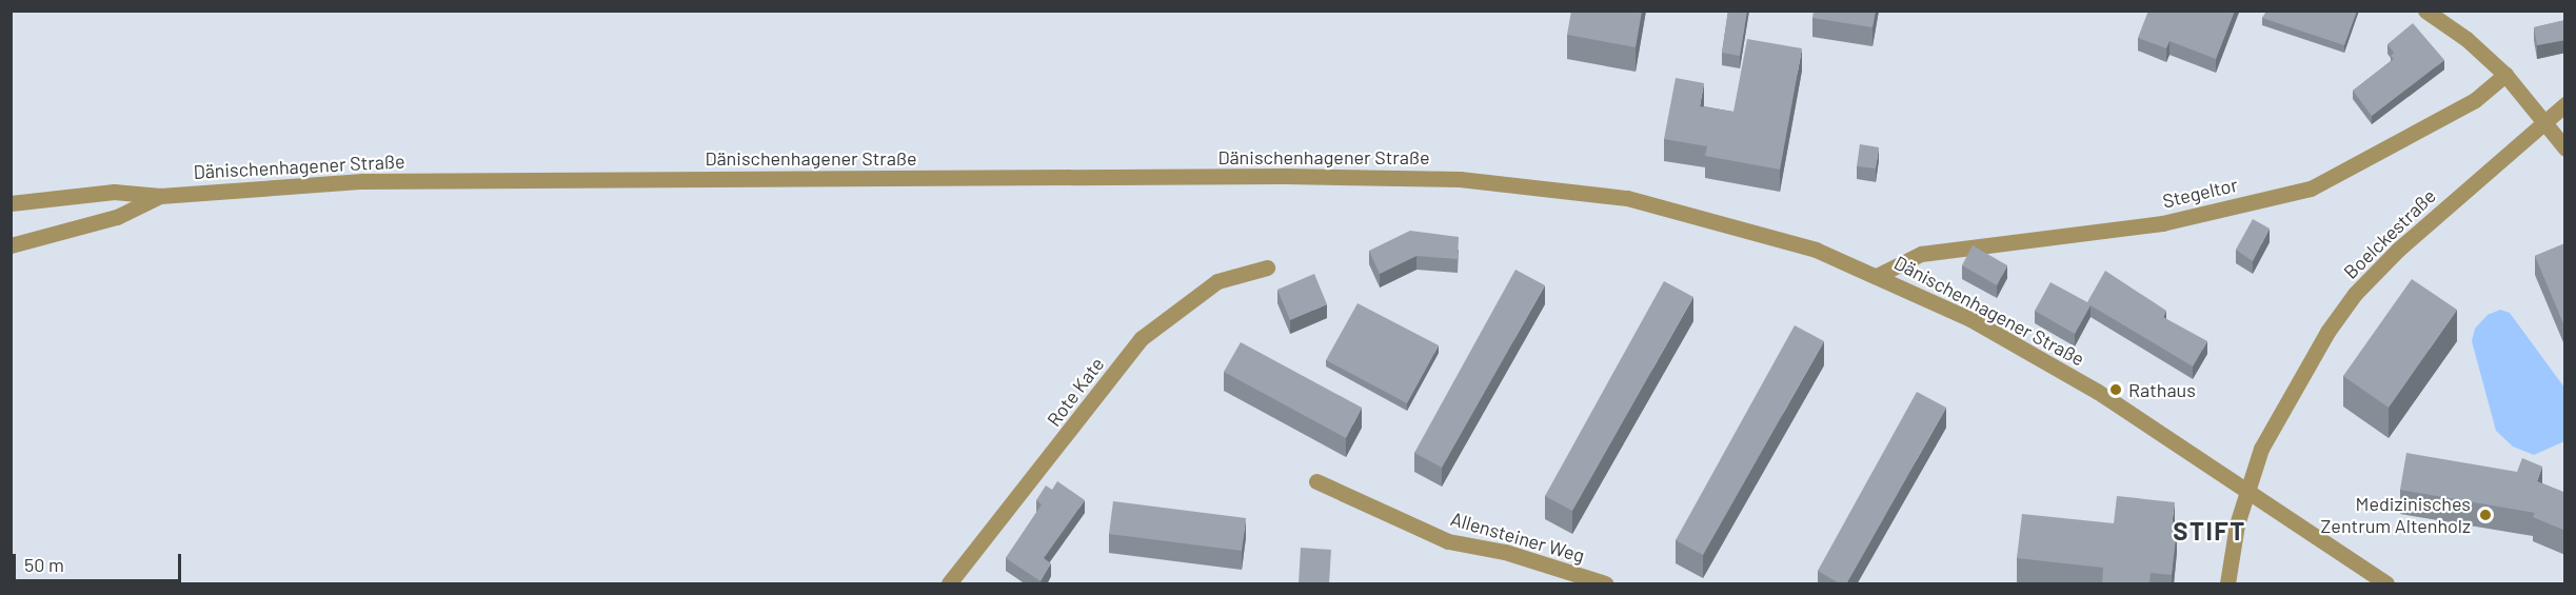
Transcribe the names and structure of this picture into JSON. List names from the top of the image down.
{
  "streets": {
    "street": [
      "Dänischenhagener Straße",
      "Stegeltor",
      "Boelckestraße",
      "Rote Kate",
      "Allensteiner Weg"
    ]
  },
  "crossings": [
    ["Dänischenhagener Straße", "Stegeltor"],
    ["Dänischenhagener Straße", "Boelckestraße"]
  ],
  "districts": ["STIFT"],
  "places": ["Rathaus", "Medizinisches Zentrum Altenholz"],
  "scale_bar": "50 m"
}
